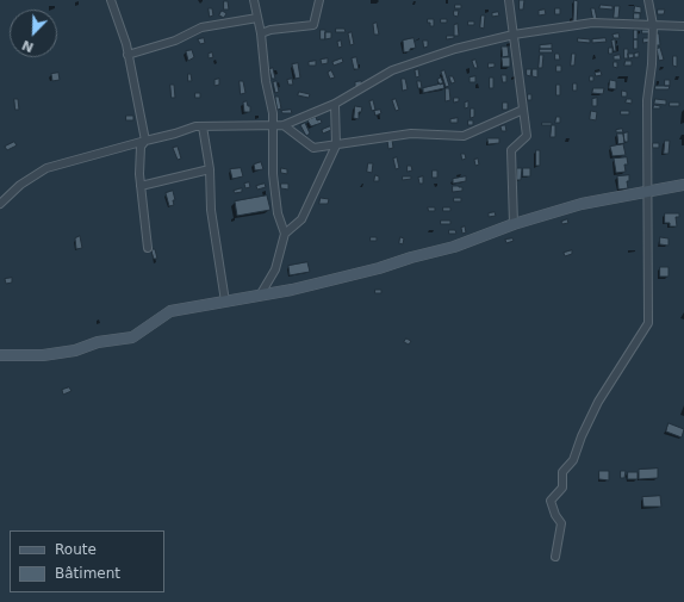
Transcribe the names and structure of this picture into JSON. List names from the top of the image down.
{
  "legend": ["Route", "Bâtiment"],
  "north": "bottom left"
}
